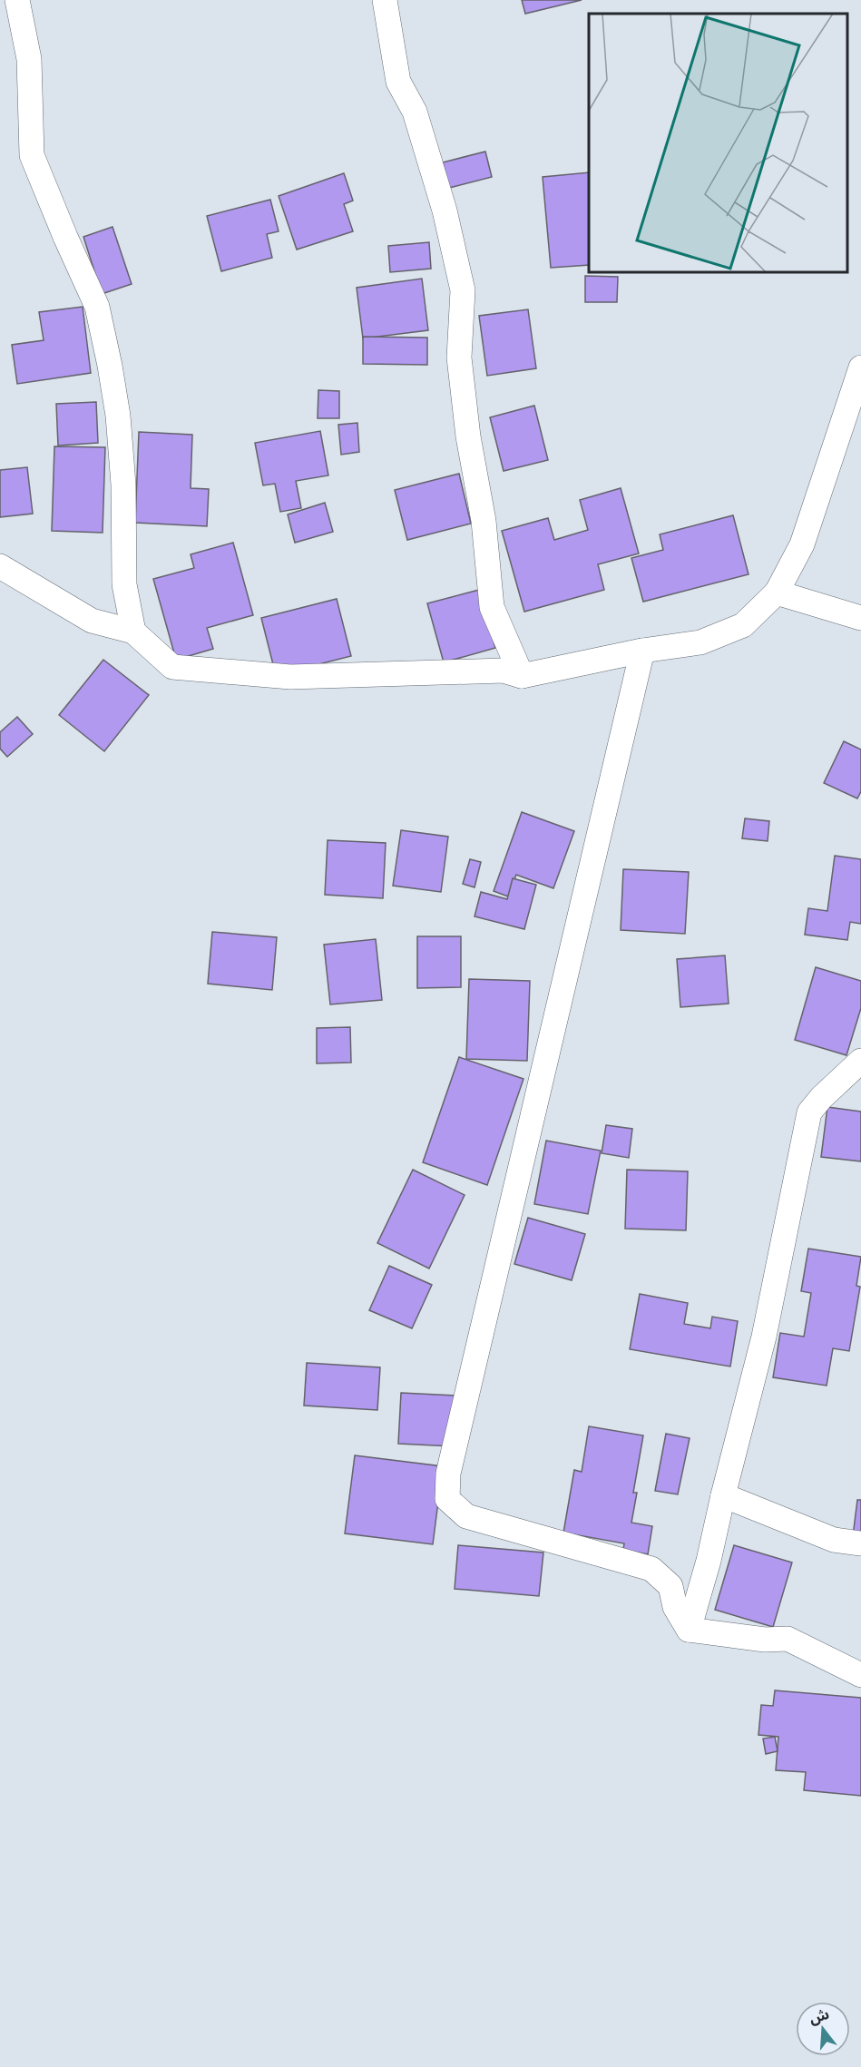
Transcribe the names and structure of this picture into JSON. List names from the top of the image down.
{
  "north": "top"
}
